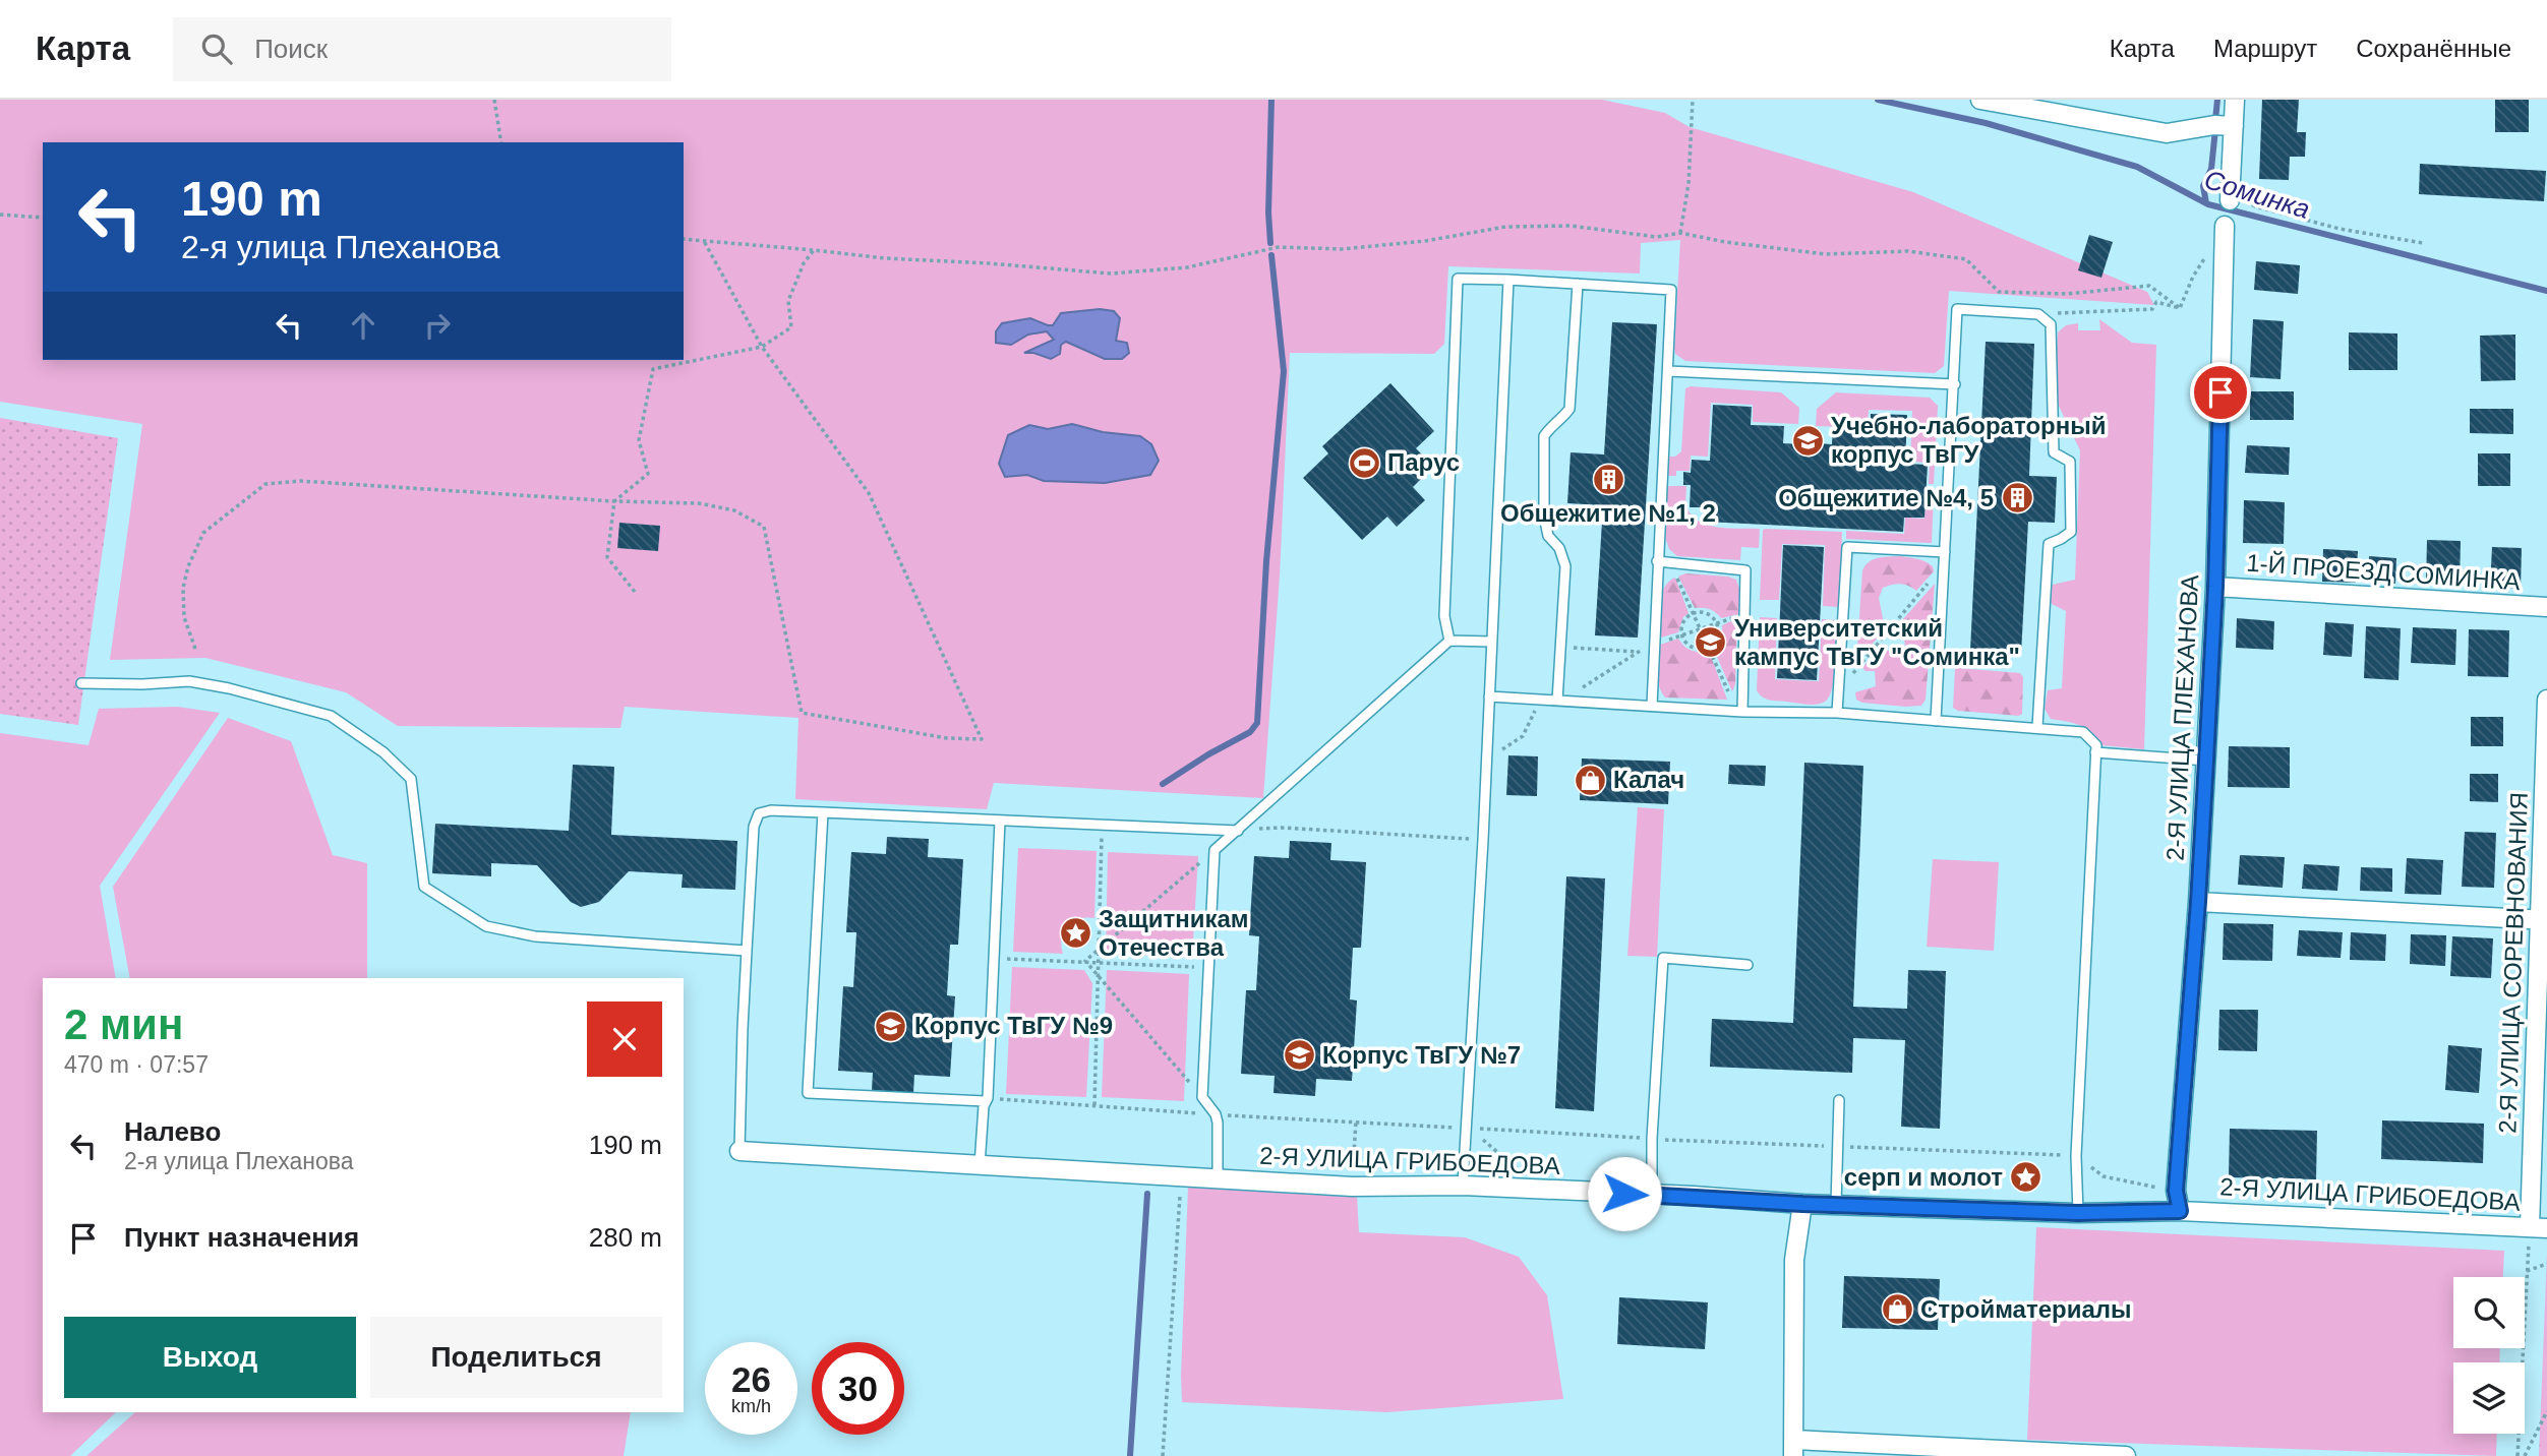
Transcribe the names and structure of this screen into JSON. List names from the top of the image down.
{
  "streets": {
    "street": [
      "1-Й ПРОЕЗД СОМИНКА",
      "2-Я УЛИЦА ПЛЕХАНОВА",
      "2-Я УЛИЦА СОРЕВНОВАНИЯ",
      "2-Я УЛИЦА ГРИБОЕДОВА"
    ]
  },
  "crossings": [
    ["1-Й ПРОЕЗД СОМИНКА", "2-Я УЛИЦА ПЛЕХАНОВА"],
    ["2-Я УЛИЦА ПЛЕХАНОВА", "2-Я УЛИЦА ГРИБОЕДОВА"],
    ["2-Я УЛИЦА СОРЕВНОВАНИЯ", "2-Я УЛИЦА ГРИБОЕДОВА"]
  ],
  "water": ["Соминка"],
  "places": {
    "school or university": [
      "Учебно-лабораторный корпус ТвГУ",
      "Университетский кампус ТвГУ \"Соминка\"",
      "Корпус ТвГУ №9",
      "Корпус ТвГУ №7"
    ],
    "sports": ["Парус"],
    "building": ["Общежитие №1, 2", "Общежитие №4, 5"],
    "shop": ["Калач", "Стройматериалы"],
    "place": ["Защитникам Отечества", "серп и молот"]
  },
  "page": {
    "header": "Карта",
    "search": "Поиск",
    "nav": ["Карта", "Маршрут", "Сохранённые"],
    "turn": ["190 m", "2-я улица Плеханова"],
    "heading": ["2 мин", "470 m · 07:57"],
    "list": [
      {
        "name": "Налево",
        "note": "2-я улица Плеханова",
        "value": "190 m"
      },
      {
        "name": "Пункт назначения",
        "value": "280 m"
      }
    ],
    "buttons": ["Выход", "Поделиться"],
    "speed": "26 km/h",
    "limit": "30"
  }
}
